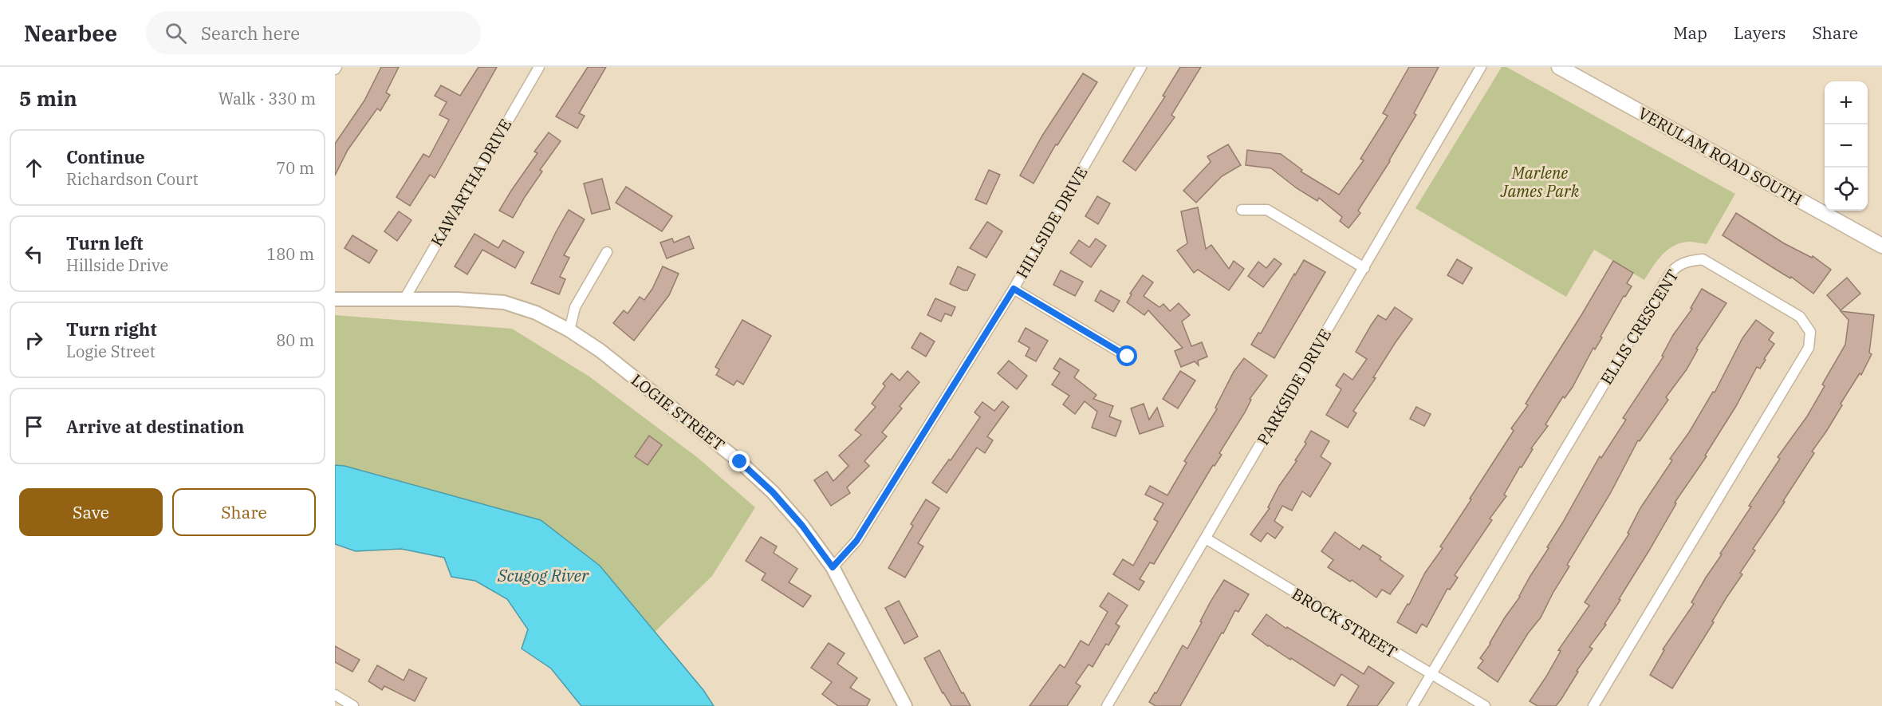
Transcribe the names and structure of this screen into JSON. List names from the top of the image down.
{
  "streets": {
    "main road": ["VERULAM ROAD SOUTH"],
    "street": [
      "KAWARTHA DRIVE",
      "HILLSIDE DRIVE",
      "ELLIS CRESCENT",
      "PARKSIDE DRIVE",
      "LOGIE STREET",
      "BROCK STREET"
    ]
  },
  "crossings": [
    ["KAWARTHA DRIVE", "LOGIE STREET"],
    ["HILLSIDE DRIVE", "LOGIE STREET"],
    ["ELLIS CRESCENT", "BROCK STREET"],
    ["PARKSIDE DRIVE", "BROCK STREET"]
  ],
  "water": ["Scugog River"],
  "parks": ["Marlene James Park"],
  "page": {
    "header": "Nearbee",
    "search": "Search here",
    "nav": ["Map", "Layers", "Share"],
    "heading": ["5 min", "Walk · 330 m"],
    "map_buttons": ["+", "−"],
    "list": [
      ["Continue", "Richardson Court", "70 m"],
      ["Turn left", "Hillside Drive", "180 m"],
      ["Turn right", "Logie Street", "80 m"],
      "Arrive at destination"
    ],
    "buttons": ["Save", "Share"]
  }
}
